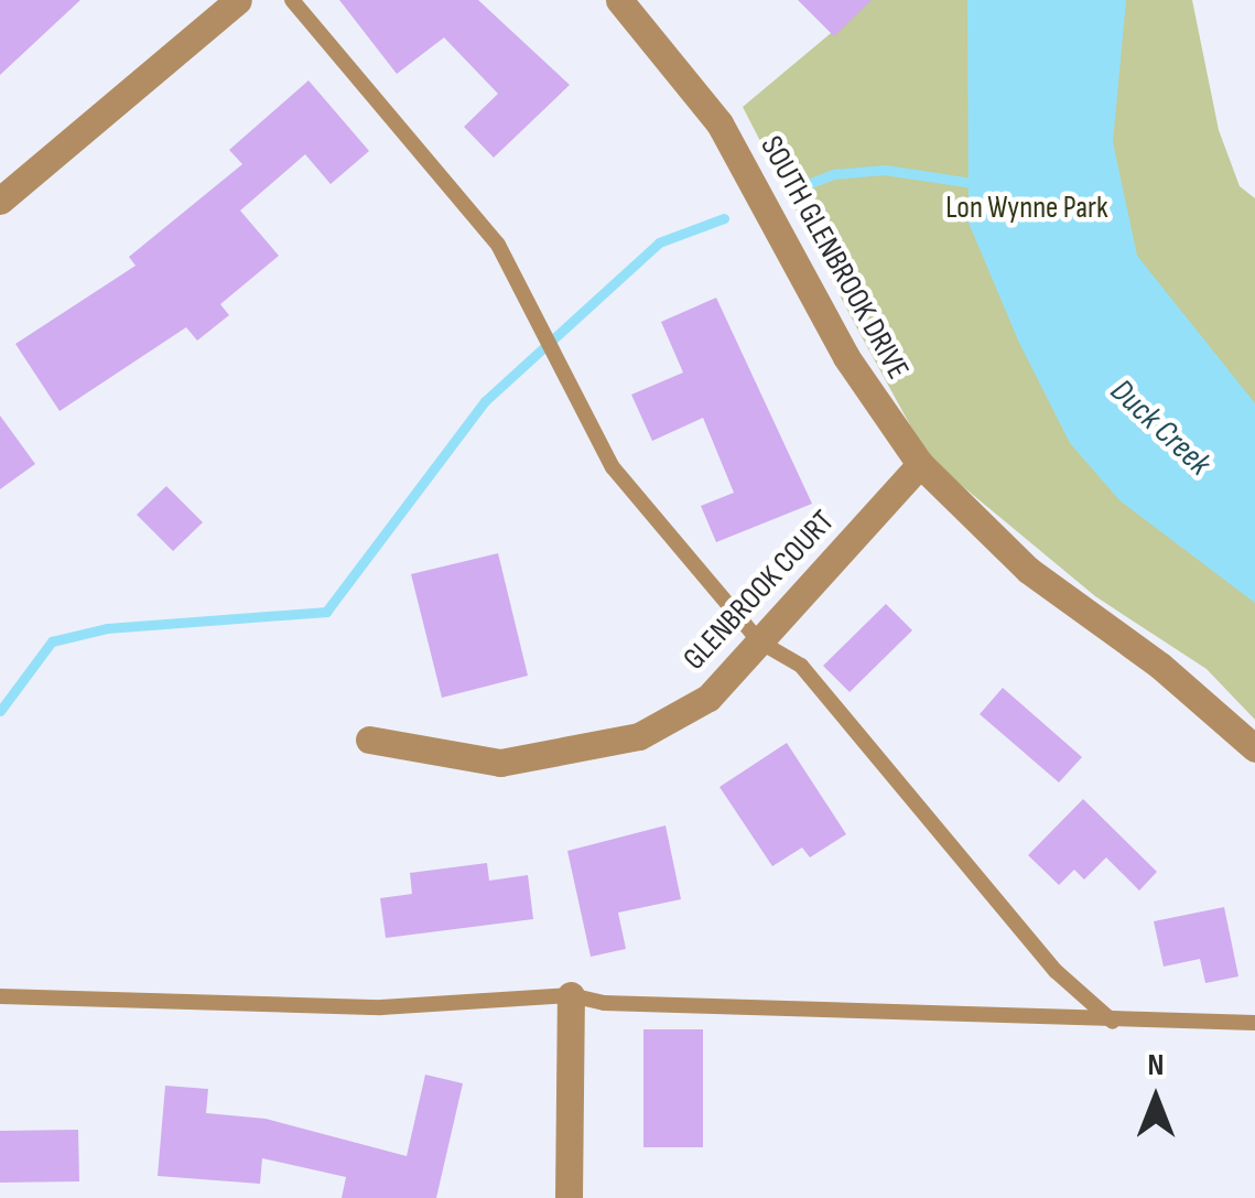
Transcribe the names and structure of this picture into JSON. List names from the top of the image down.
{
  "streets": {
    "street": ["SOUTH GLENBROOK DRIVE", "GLENBROOK COURT"]
  },
  "crossings": [
    ["SOUTH GLENBROOK DRIVE", "GLENBROOK COURT"]
  ],
  "water": ["Duck Creek"],
  "parks": ["Lon Wynne Park"],
  "north": "top"
}
